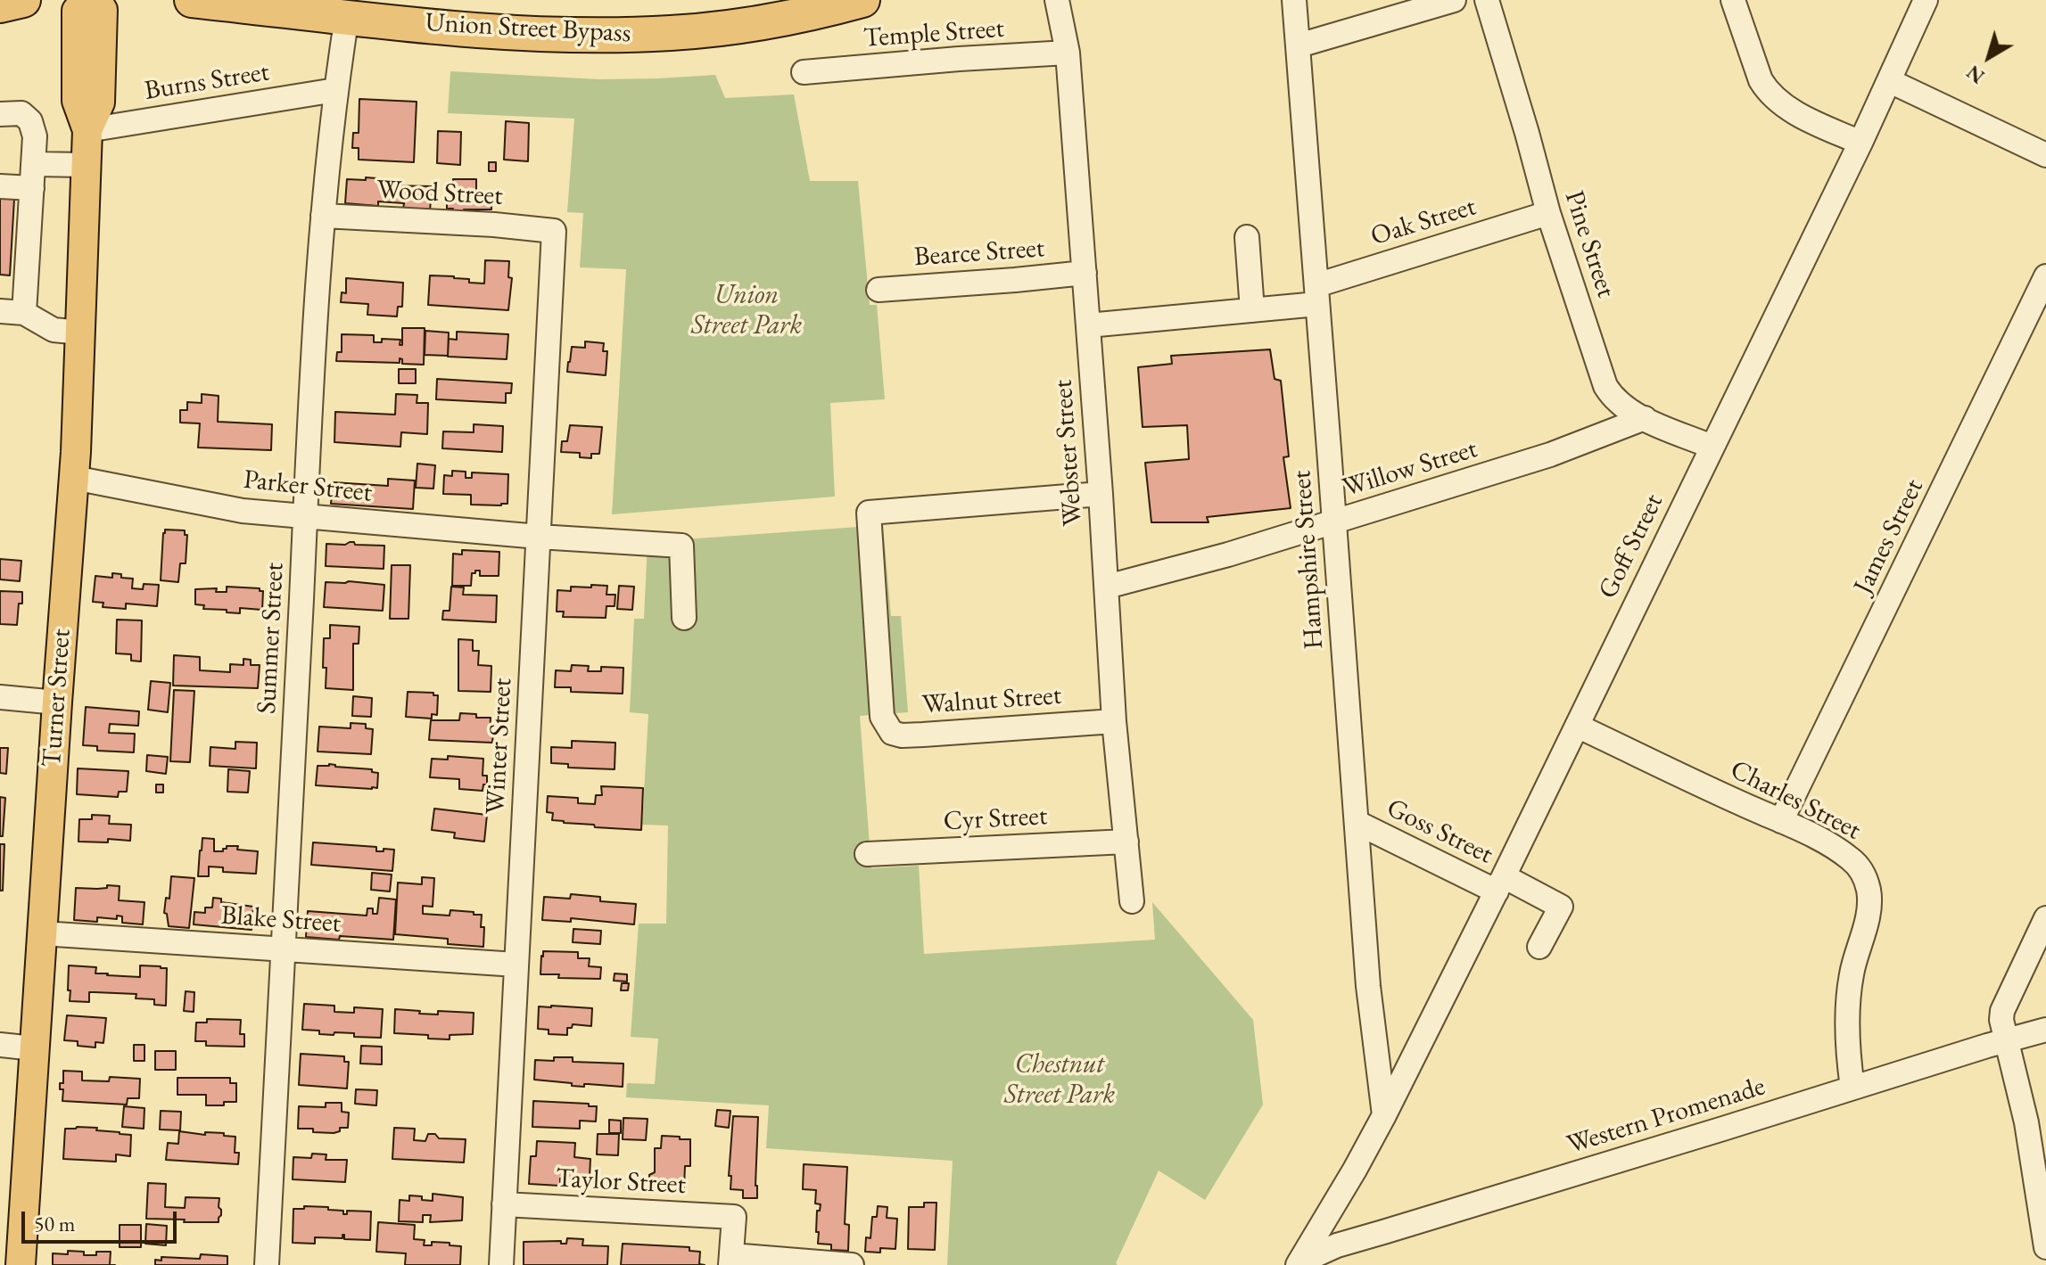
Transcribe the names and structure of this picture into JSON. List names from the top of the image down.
{
  "streets": {
    "highway": ["Union Street Bypass"],
    "main road": ["Turner Street"],
    "street": [
      "Temple Street",
      "Burns Street",
      "Wood Street",
      "Oak Street",
      "Pine Street",
      "Bearce Street",
      "Webster Street",
      "Willow Street",
      "Parker Street",
      "James Street",
      "Goff Street",
      "Hampshire Street",
      "Summer Street",
      "Walnut Street",
      "Winter Street",
      "Charles Street",
      "Cyr Street",
      "Goss Street",
      "Blake Street",
      "Western Promenade",
      "Taylor Street"
    ]
  },
  "crossings": [
    ["Union Street Bypass", "Summer Street"],
    ["Temple Street", "Webster Street"],
    ["Burns Street", "Summer Street"],
    ["Burns Street", "Turner Street"],
    ["Wood Street", "Summer Street"],
    ["Wood Street", "Winter Street"],
    ["Oak Street", "Pine Street"],
    ["Oak Street", "Webster Street"],
    ["Oak Street", "Hampshire Street"],
    ["Pine Street", "Willow Street"],
    ["Pine Street", "Goff Street"],
    ["Bearce Street", "Webster Street"],
    ["Webster Street", "Willow Street"],
    ["Webster Street", "Walnut Street"],
    ["Webster Street", "Cyr Street"],
    ["Willow Street", "Hampshire Street"],
    ["Parker Street", "Summer Street"],
    ["Parker Street", "Turner Street"],
    ["Parker Street", "Winter Street"],
    ["James Street", "Charles Street"],
    ["Goff Street", "Hampshire Street"],
    ["Goff Street", "Charles Street"],
    ["Goff Street", "Goss Street"],
    ["Goff Street", "Western Promenade"],
    ["Hampshire Street", "Goss Street"],
    ["Summer Street", "Blake Street"],
    ["Turner Street", "Blake Street"],
    ["Winter Street", "Blake Street"],
    ["Winter Street", "Taylor Street"],
    ["Charles Street", "Western Promenade"]
  ],
  "parks": ["Union Street Park", "Chestnut Street Park"],
  "scale_bar": "50 m",
  "north": "bottom left"
}
